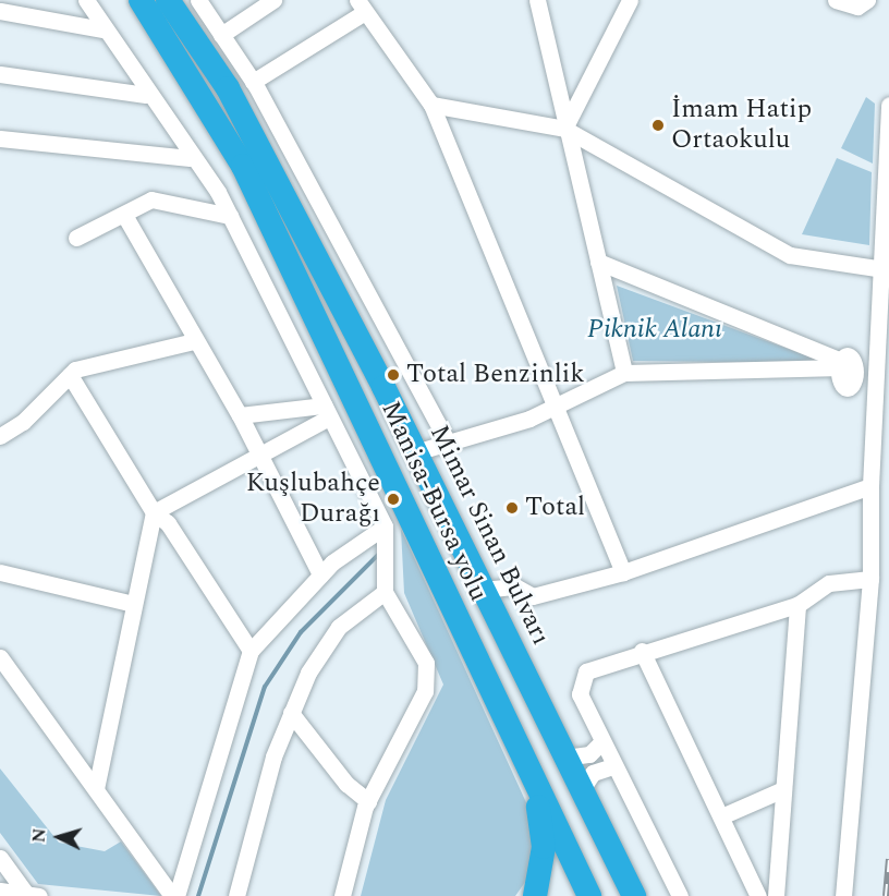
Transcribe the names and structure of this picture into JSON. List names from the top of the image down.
{
  "streets": {
    "highway": ["Manisa-Bursa yolu", "Mimar Sinan Bulvarı"]
  },
  "parks": ["Piknik Alanı"],
  "places": [
    "İmam Hatip Ortaokulu",
    "Total Benzinlik",
    "Kuşlubahçe Durağı",
    "Total"
  ],
  "north": "left"
}
